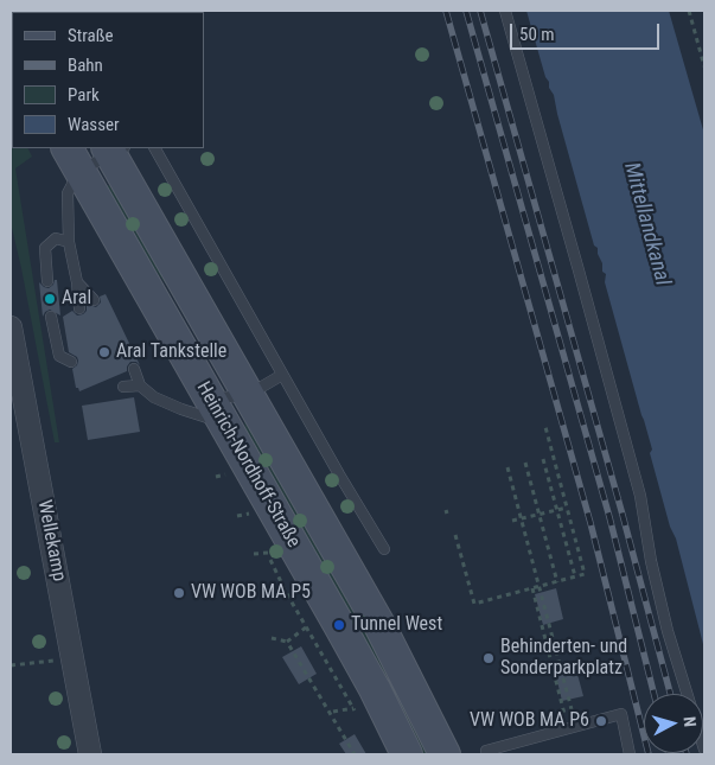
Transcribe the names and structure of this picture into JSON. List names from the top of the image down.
{
  "streets": {
    "main road": ["Heinrich-Nordhoff-Straße"],
    "street": ["Wellekamp"]
  },
  "water": ["Mittellandkanal"],
  "places": [
    "Aral",
    "Aral Tankstelle",
    "VW WOB MA P5",
    "Tunnel West",
    "Behinderten- und Sonderparkplatz",
    "VW WOB MA P6"
  ],
  "legend": [
    "Straße",
    "Bahn",
    "Park",
    "Wasser"
  ],
  "scale_bar": "50 m",
  "north": "right"
}
